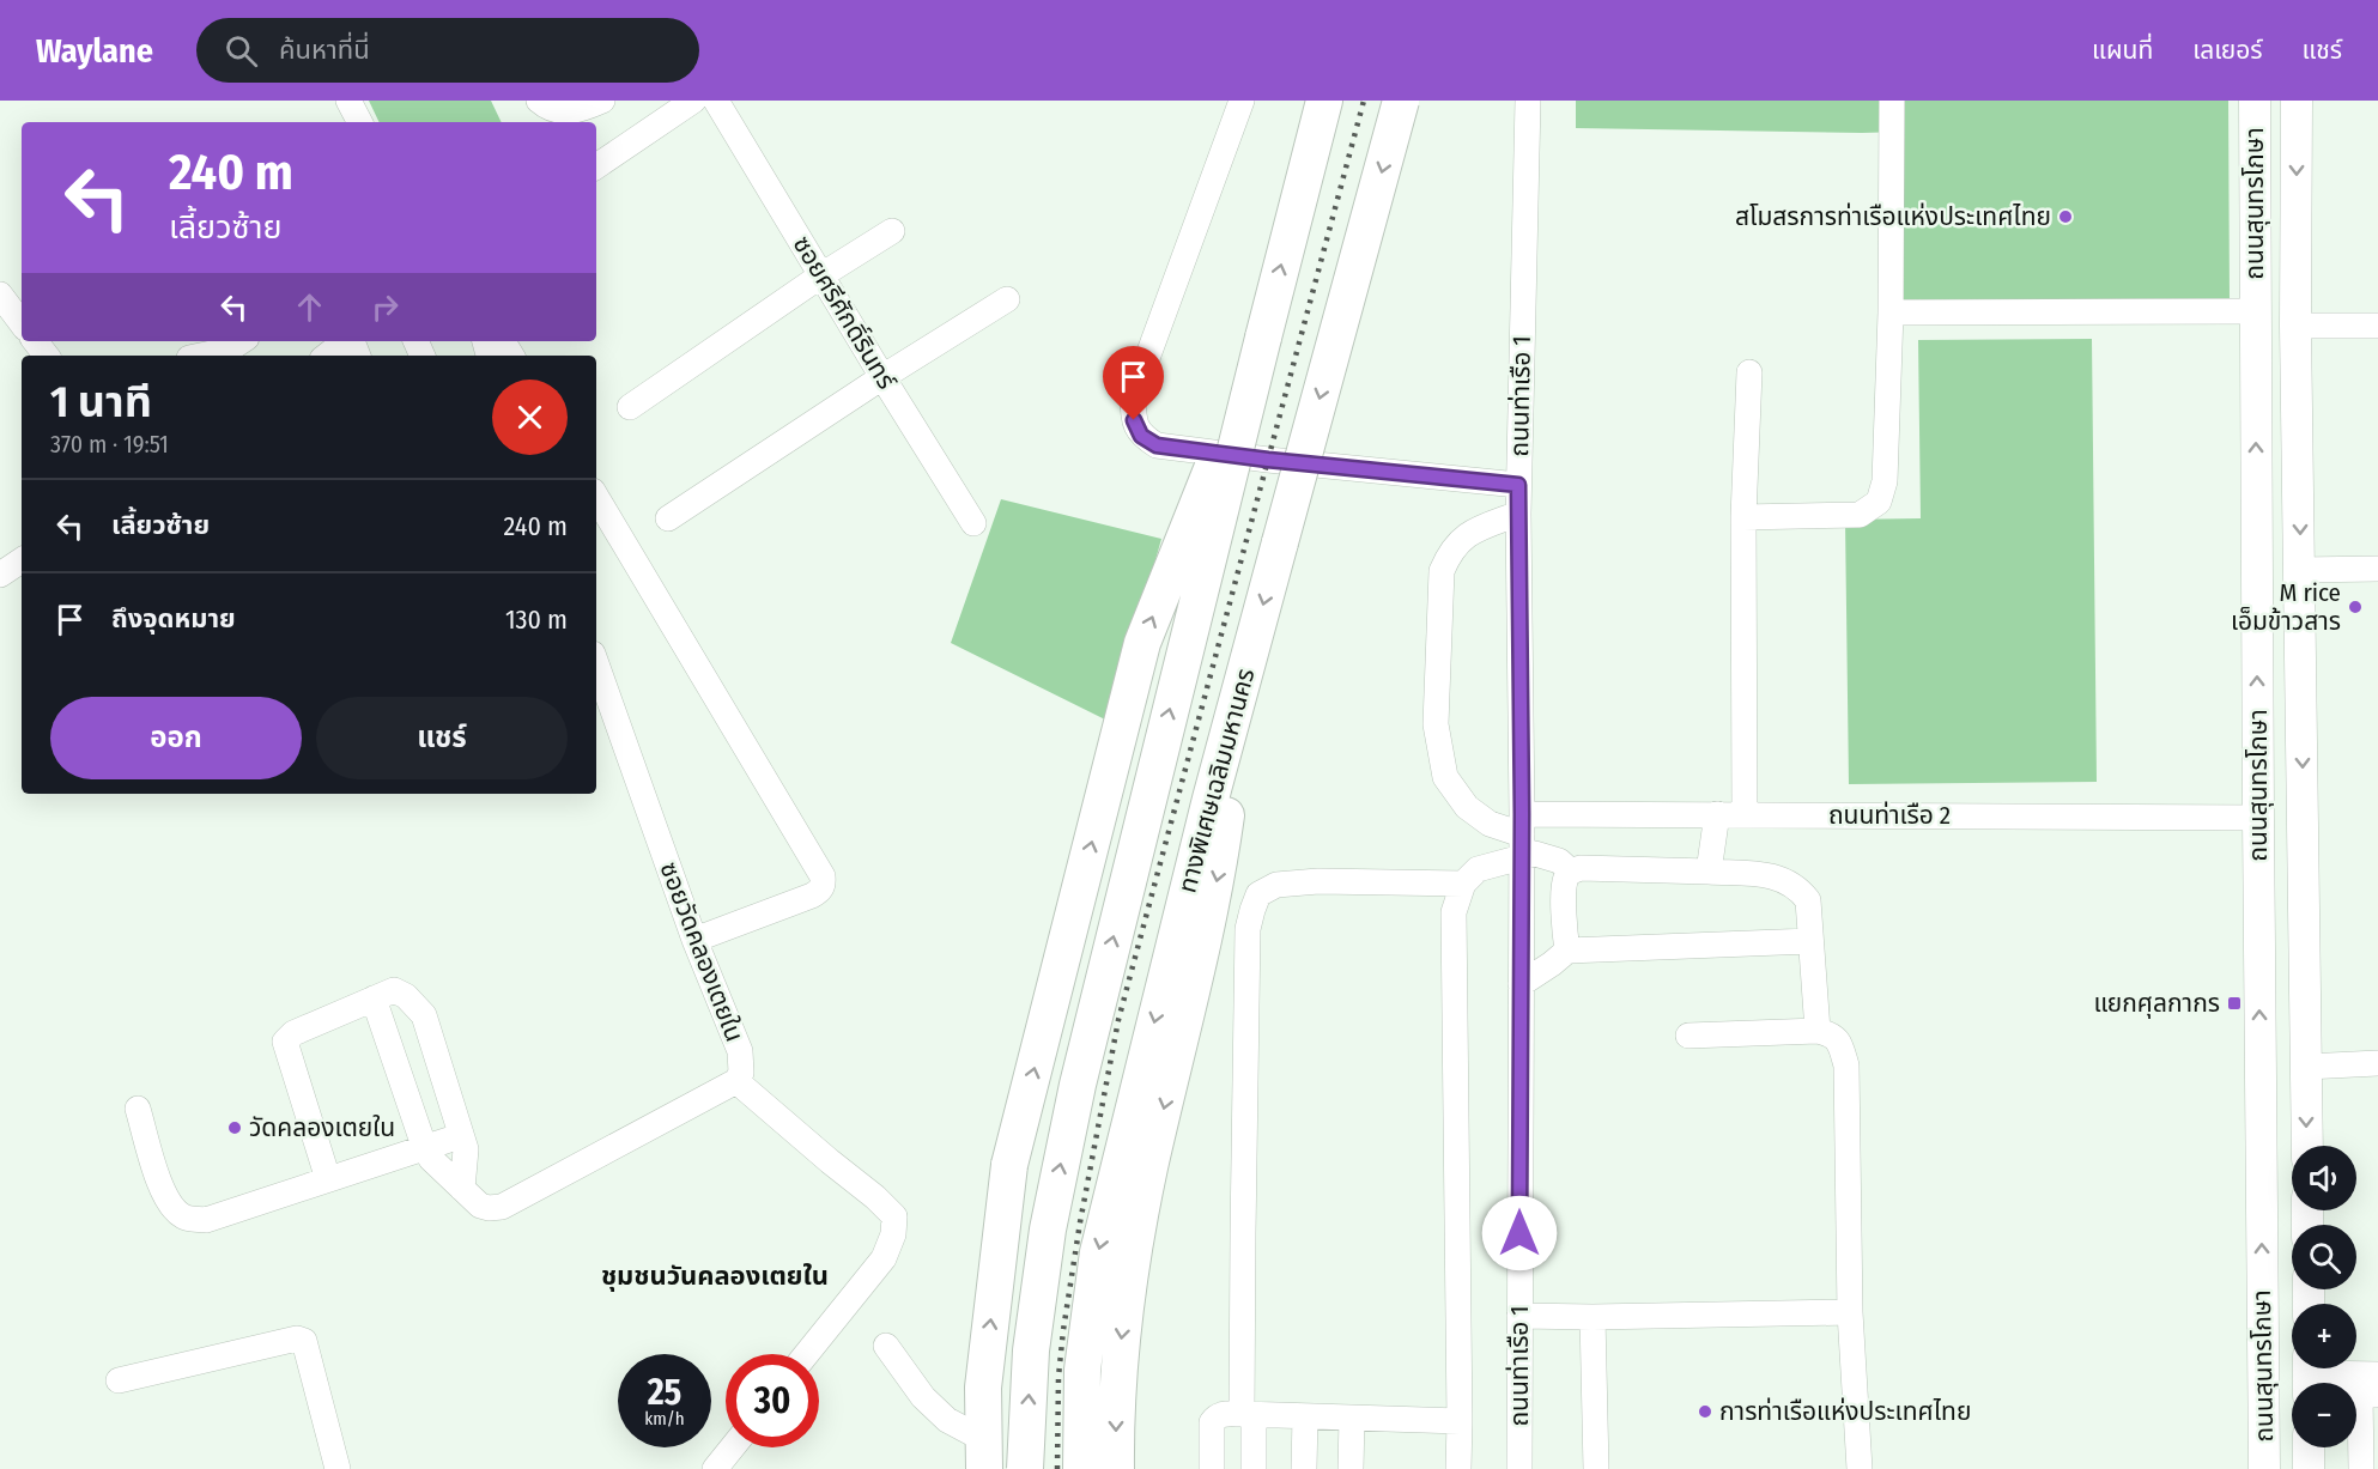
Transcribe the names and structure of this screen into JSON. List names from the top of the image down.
{
  "streets": {
    "highway": ["ทางพิเศษเฉลิมมหานคร"],
    "main road": ["ถนนสุนทรโกษา"],
    "street": [
      "ซอยศรีศักดิ์รินทร์",
      "ถนนท่าเรือ 1",
      "ถนนท่าเรือ 2",
      "ซอยวัดคลองเตยใน"
    ]
  },
  "crossings": [
    ["ถนนสุนทรโกษา", "ถนนท่าเรือ 2"],
    ["ถนนท่าเรือ 1", "ถนนท่าเรือ 2"]
  ],
  "districts": ["ชุมชนวันคลองเตยใน"],
  "places": {
    "other": [
      "สโมสรการท่าเรือแห่งประเทศไทย",
      "M rice เอ็มข้าวสาร",
      "วัดคลองเตยใน",
      "การท่าเรือแห่งประเทศไทย"
    ],
    "transit": ["แยกศุลกากร"]
  },
  "page": {
    "header": "Waylane",
    "search": "ค้นหาที่นี่",
    "nav": ["แผนที่", "เลเยอร์", "แชร์"],
    "turn": ["240 m", "เลี้ยวซ้าย"],
    "heading": ["1 นาที", "370 m · 19:51"],
    "list": [
      {
        "name": "เลี้ยวซ้าย",
        "value": "240 m"
      },
      {
        "name": "ถึงจุดหมาย",
        "value": "130 m"
      }
    ],
    "buttons": ["ออก", "แชร์"],
    "map_buttons": ["+", "−"],
    "speed": "25 km/h",
    "limit": "30"
  }
}
